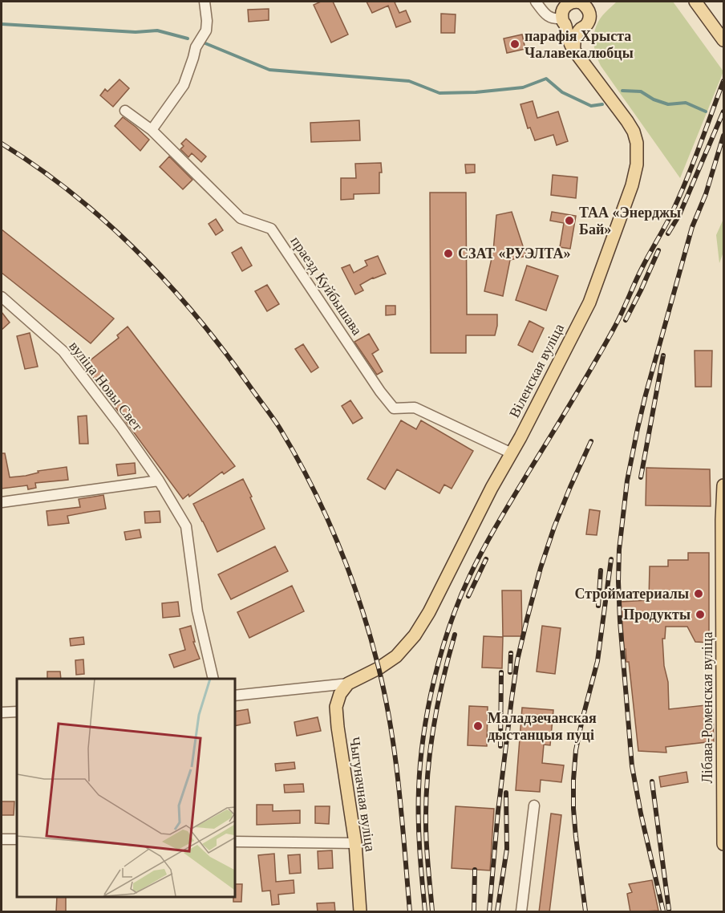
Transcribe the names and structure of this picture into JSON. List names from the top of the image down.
{
  "streets": {
    "main road": ["Віленская вуліца", "Лібава-Роменская вуліца", "Чыгуначная вуліца"],
    "street": ["праезд Куйбышава", "вуліца Новы Свет"]
  },
  "crossings": [
    ["праезд Куйбышава", "Віленская вуліца"],
    ["Віленская вуліца", "Чыгуначная вуліца"]
  ],
  "places": [
    "парафія Хрыста Чалавекалюбцы",
    "ТАА «Энерджы Бай»",
    "СЗАТ «РУЭЛТА»",
    "Стройматериалы",
    "Продукты",
    "Маладзечанская дыстанцыя пуці"
  ]
}
